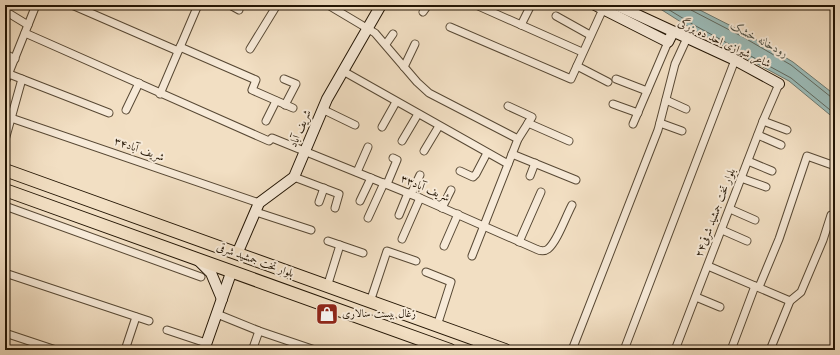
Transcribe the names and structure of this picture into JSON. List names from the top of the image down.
{
  "streets": {
    "main road": ["بلوار تخت جمشید شرقی"],
    "street": [
      "شاعر شیرازی احد ده بزرگی",
      "شریف آباد",
      "شریف آباد۳۴",
      "شریف آباد۳۳",
      "بلوار تخت جمشید شرقی۲۴"
    ]
  },
  "crossings": [
    ["شاعر شیرازی احد ده بزرگی", "بلوار تخت جمشید شرقی۲۴"],
    ["شریف آباد", "شریف آباد۳۳"]
  ],
  "water": ["رودخانه خشک"],
  "places": {
    "shop": ["زغال بیست سالاری"]
  }
}
